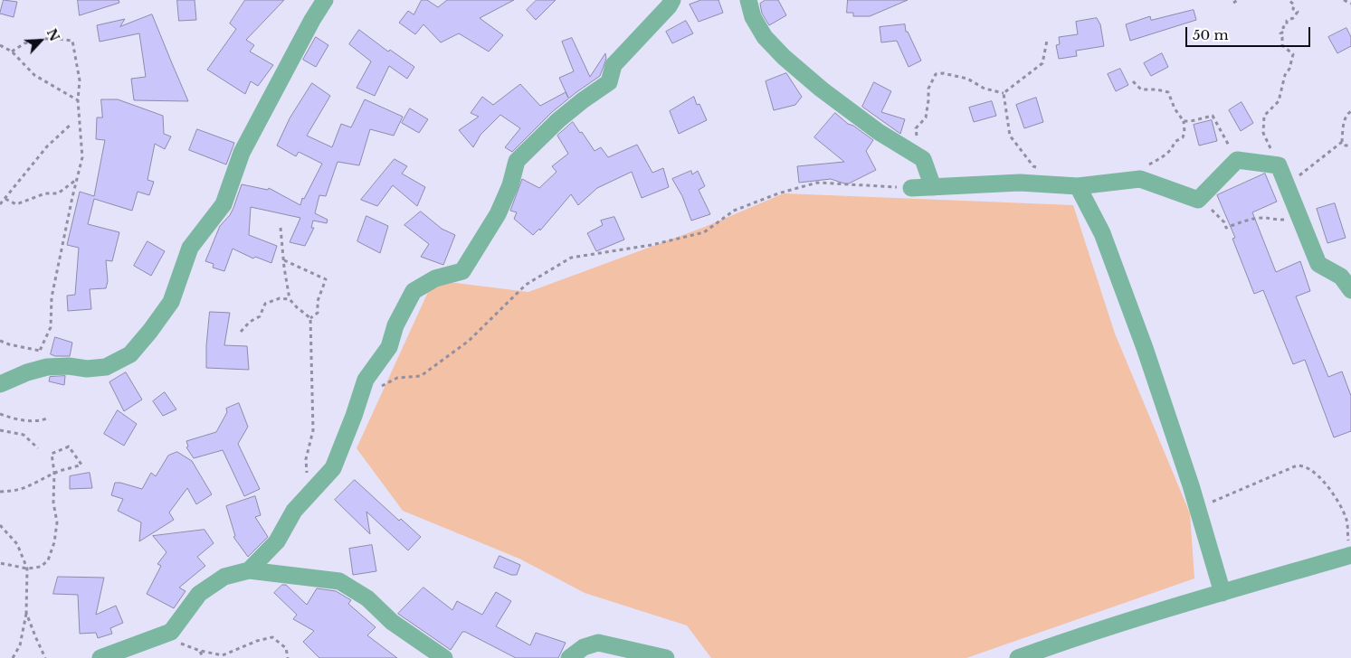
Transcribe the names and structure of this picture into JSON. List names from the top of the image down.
{
  "scale_bar": "50 m",
  "north": "top right"
}
